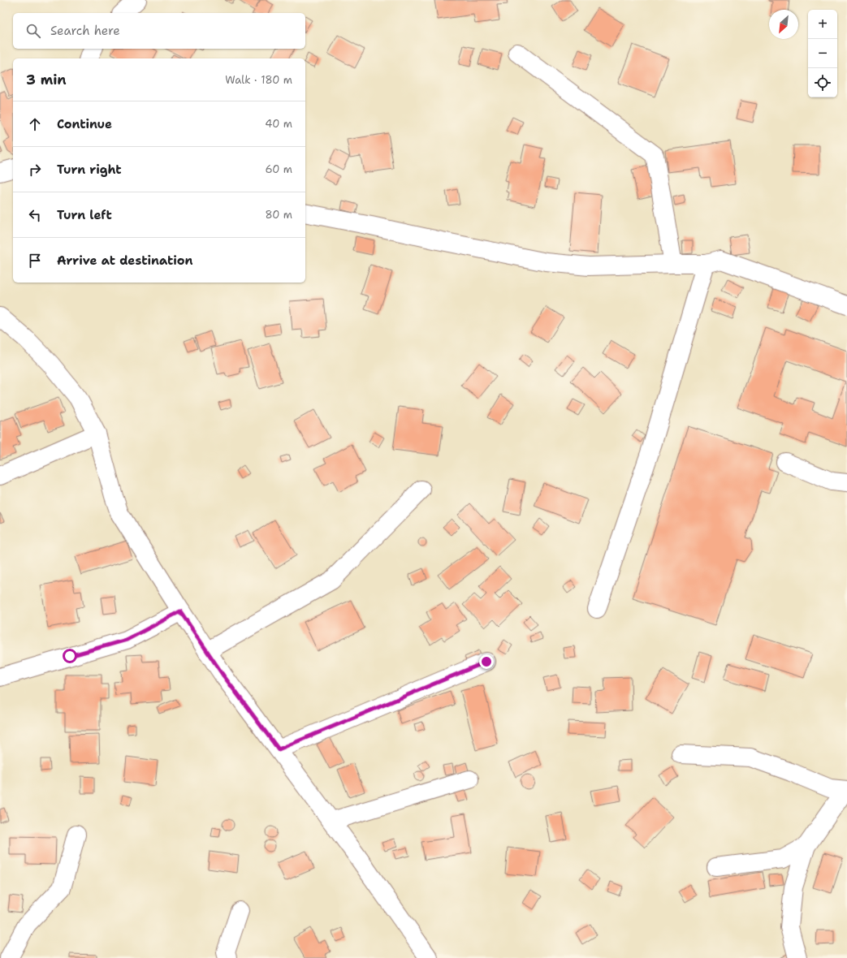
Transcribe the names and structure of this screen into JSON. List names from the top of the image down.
{
  "north": "bottom left",
  "page": {
    "map_buttons": ["+", "−"],
    "search": "Search here",
    "heading": ["3 min", "Walk · 180 m"],
    "list": [
      ["Continue", "40 m"],
      ["Turn right", "60 m"],
      ["Turn left", "80 m"],
      "Arrive at destination"
    ]
  }
}
